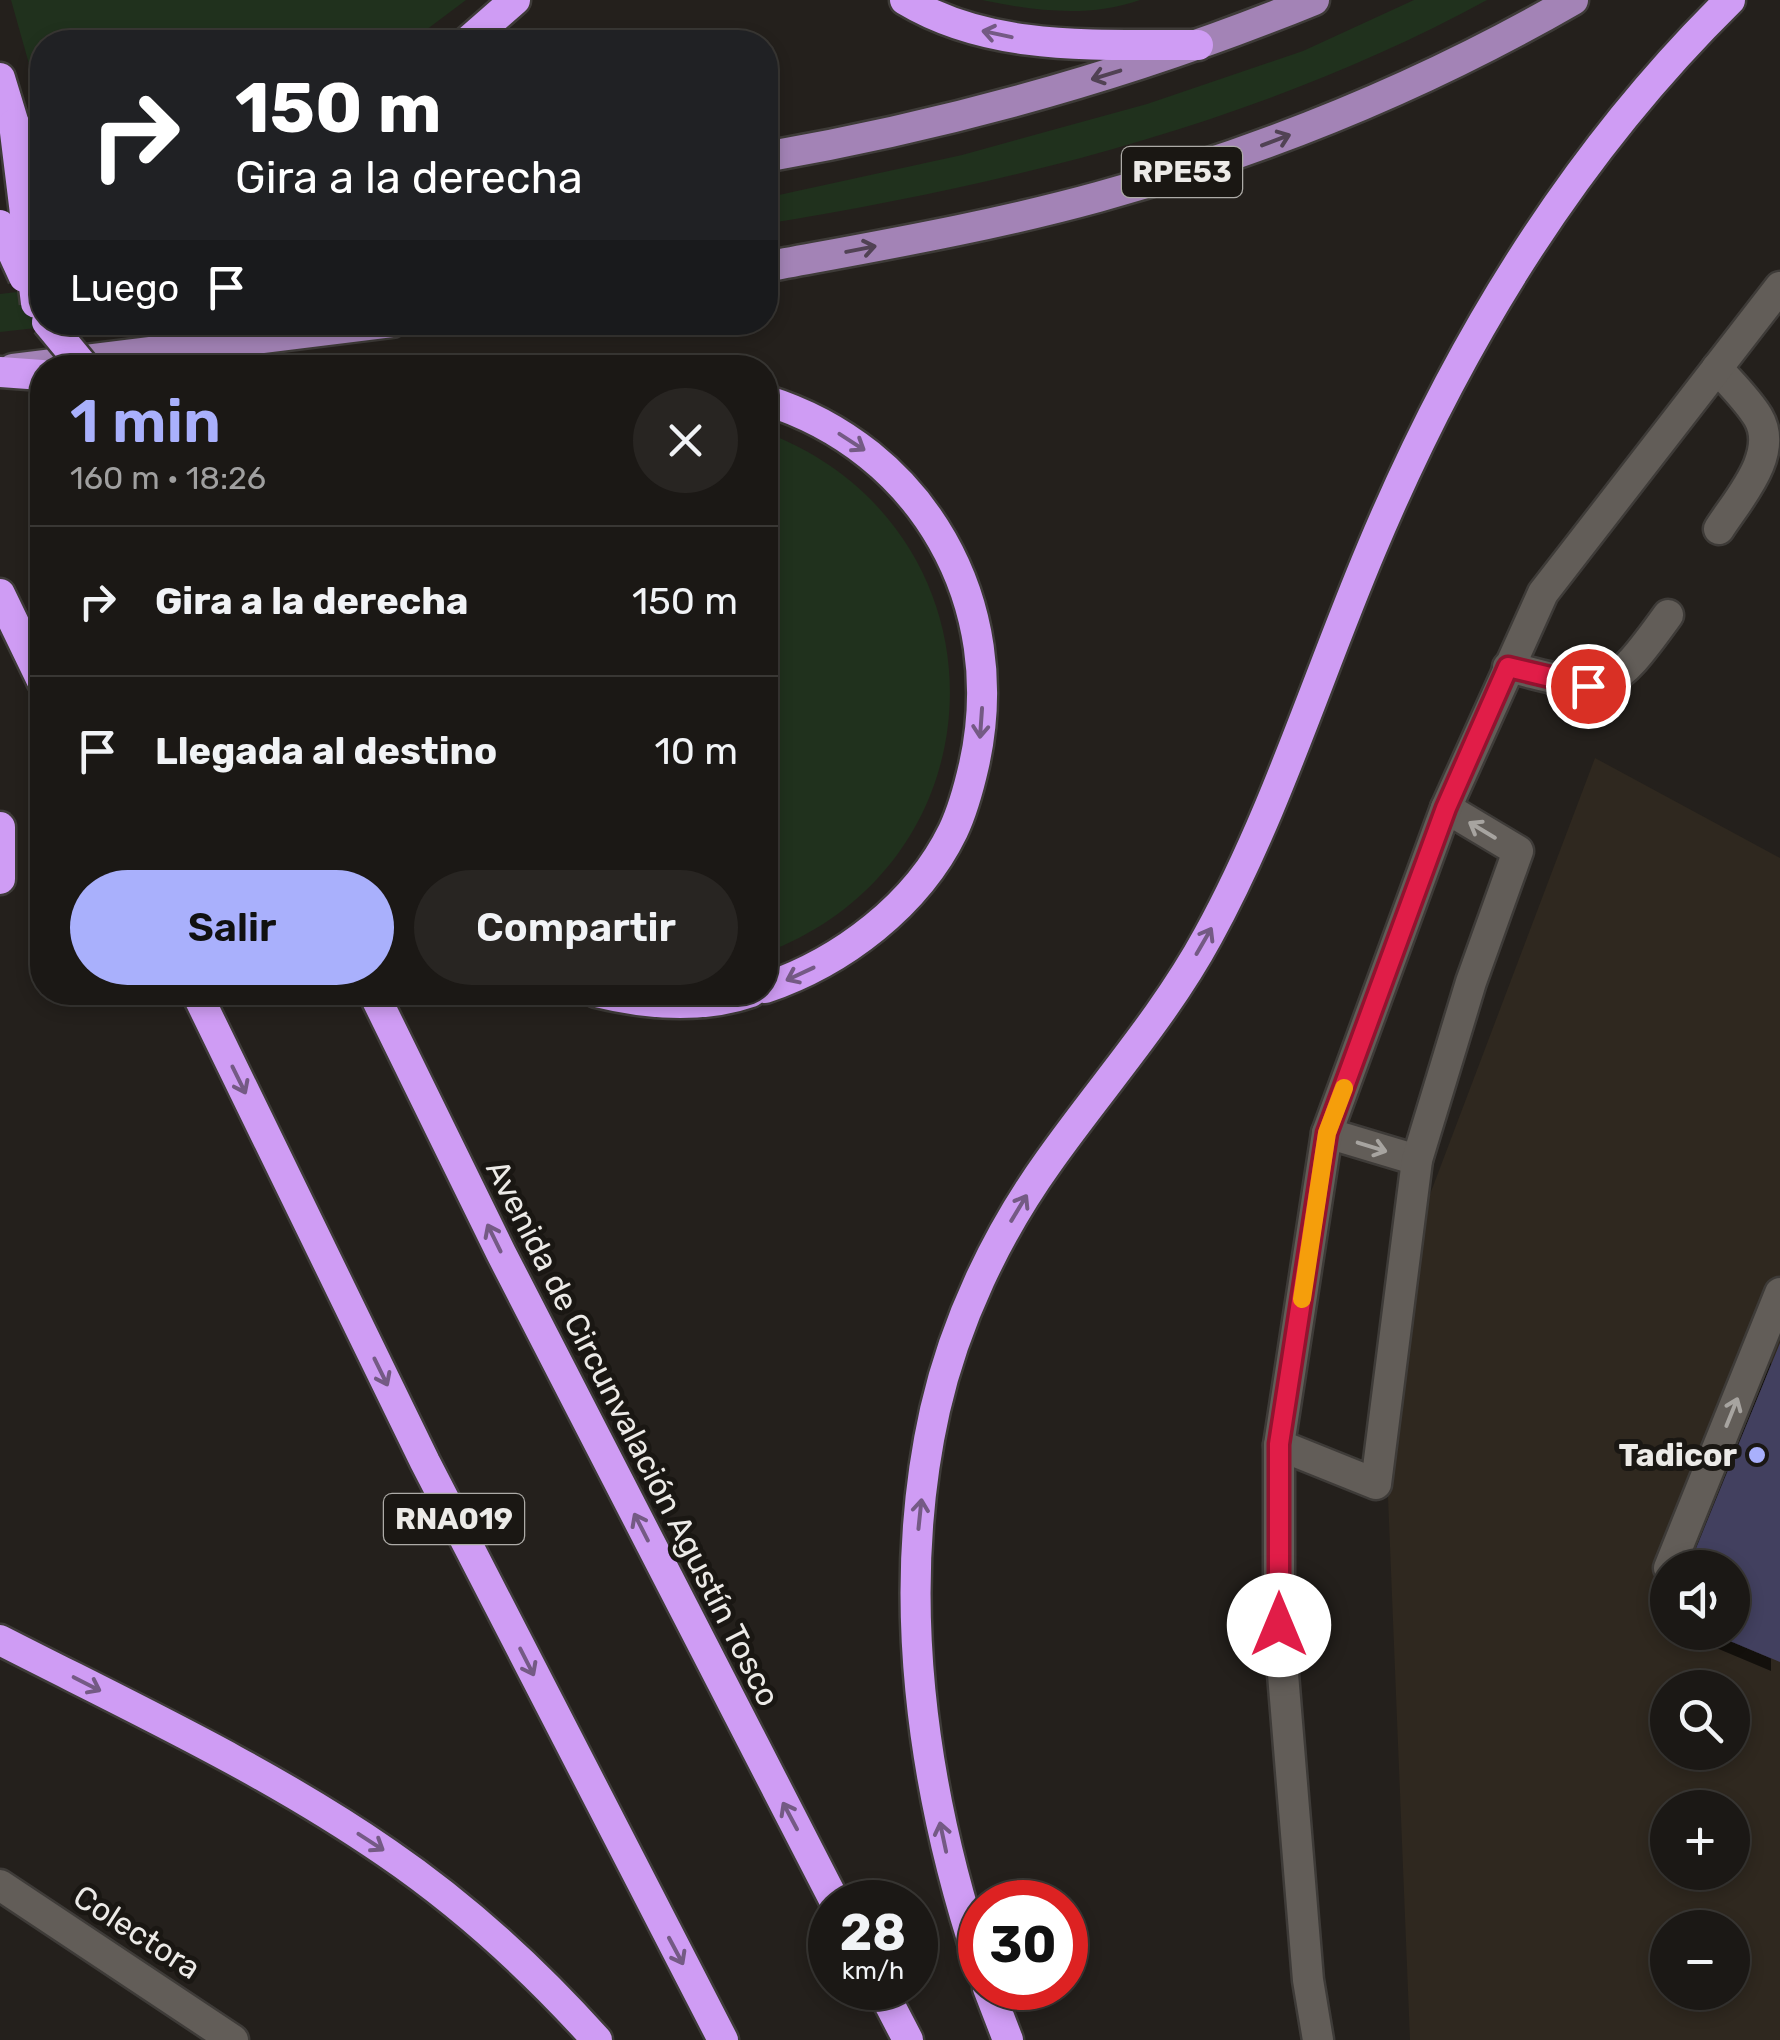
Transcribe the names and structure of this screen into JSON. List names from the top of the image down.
{
  "streets": {
    "highway": ["Avenida de Circunvalación Agustín Tosco", "RNA019"],
    "main road": ["RPE53"],
    "street": ["Colectora"]
  },
  "places": ["Tadicor"],
  "page": {
    "turn": ["150 m", "Gira a la derecha"],
    "then": "Luego",
    "heading": ["1 min", "160 m · 18:26"],
    "list": [
      {
        "name": "Gira a la derecha",
        "value": "150 m"
      },
      {
        "name": "Llegada al destino",
        "value": "10 m"
      }
    ],
    "buttons": ["Salir", "Compartir"],
    "map_buttons": ["+", "−"],
    "speed": "28 km/h",
    "limit": "30"
  }
}
